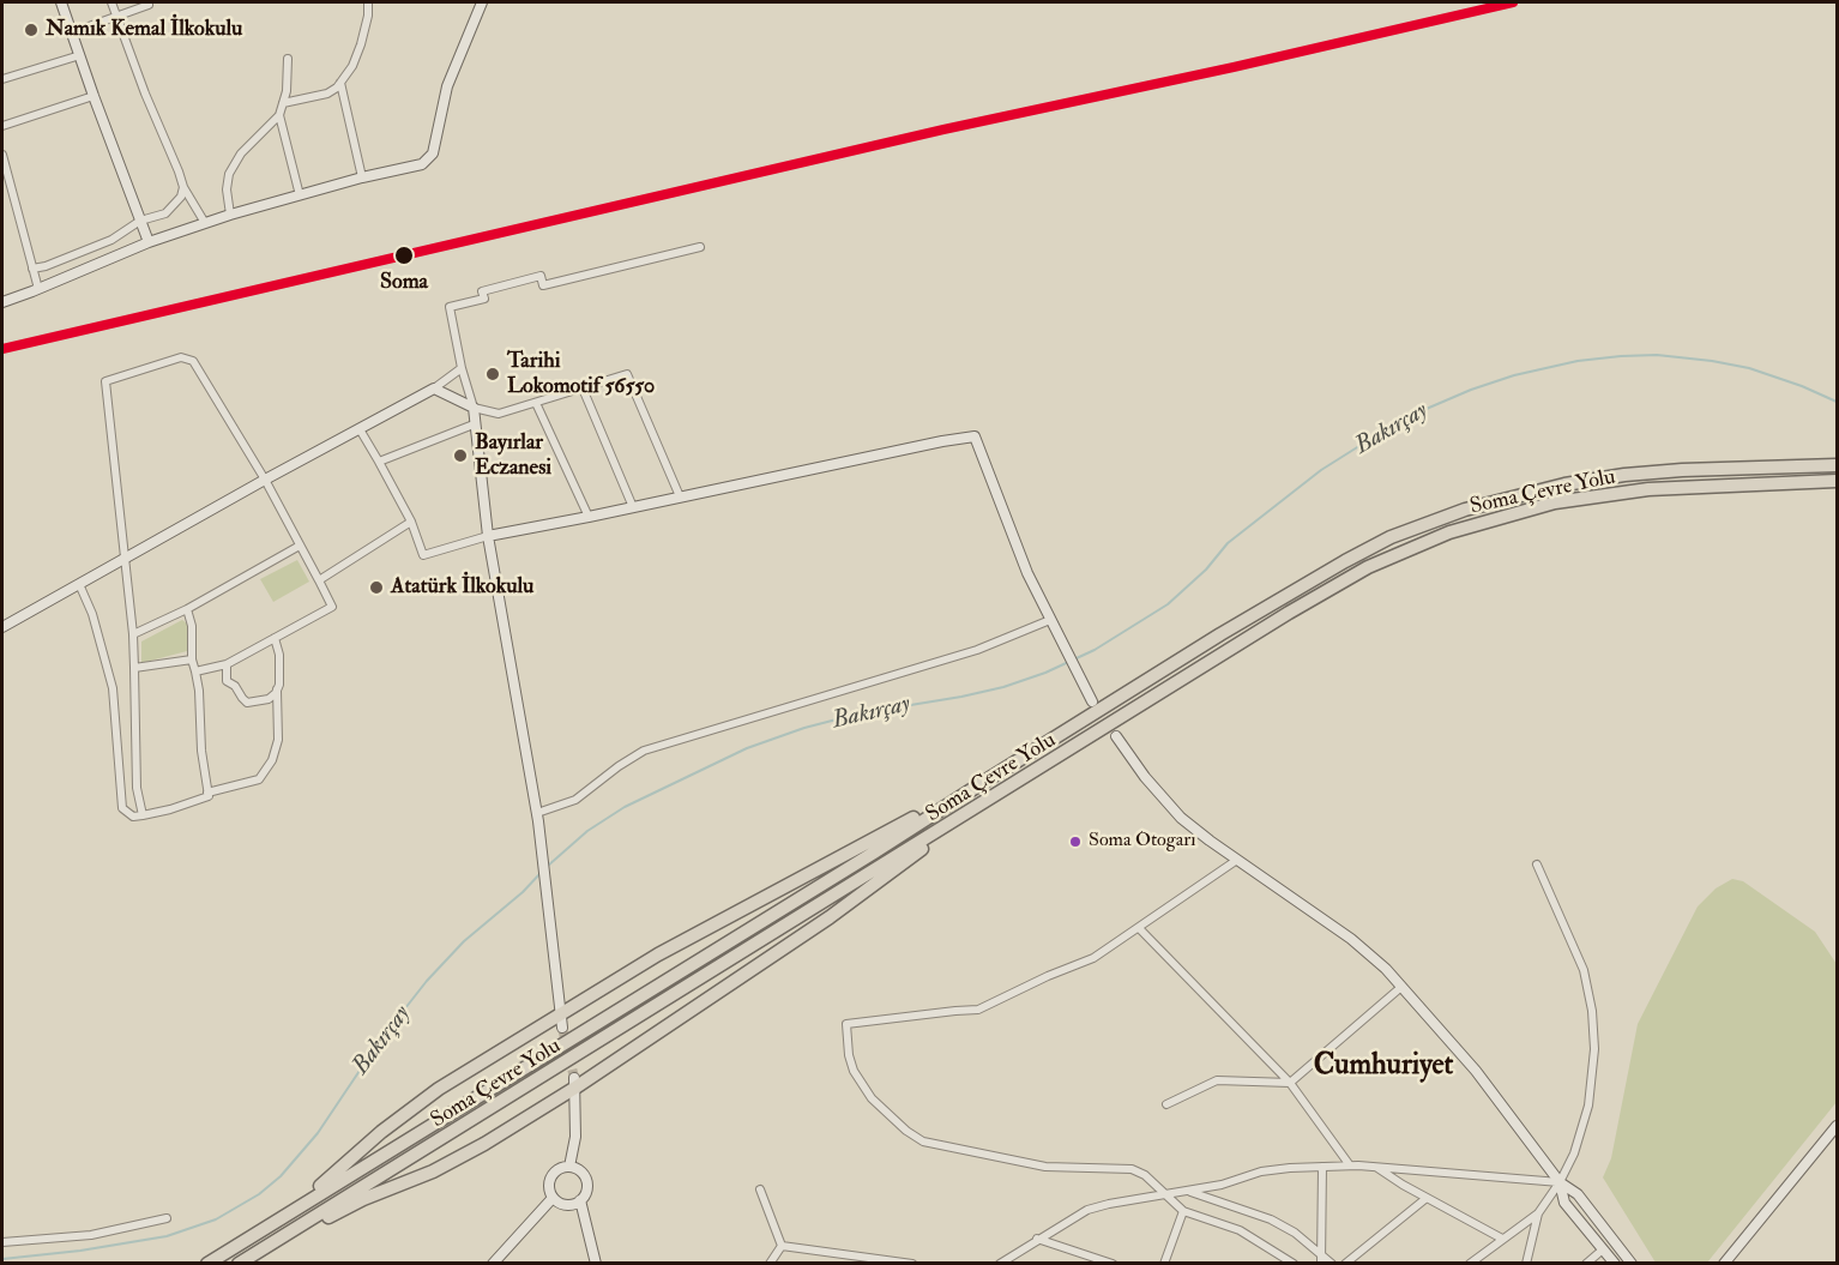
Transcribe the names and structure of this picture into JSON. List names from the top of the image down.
{
  "streets": {
    "highway": ["Soma Çevre Yolu"]
  },
  "districts": ["Cumhuriyet"],
  "water": ["Bakırçay"],
  "places": [
    "Namık Kemal İlkokulu",
    "Soma",
    "Tarihi Lokomotif 56550",
    "Bayırlar Eczanesi",
    "Atatürk İlkokulu",
    "Soma Otogarı"
  ]
}
